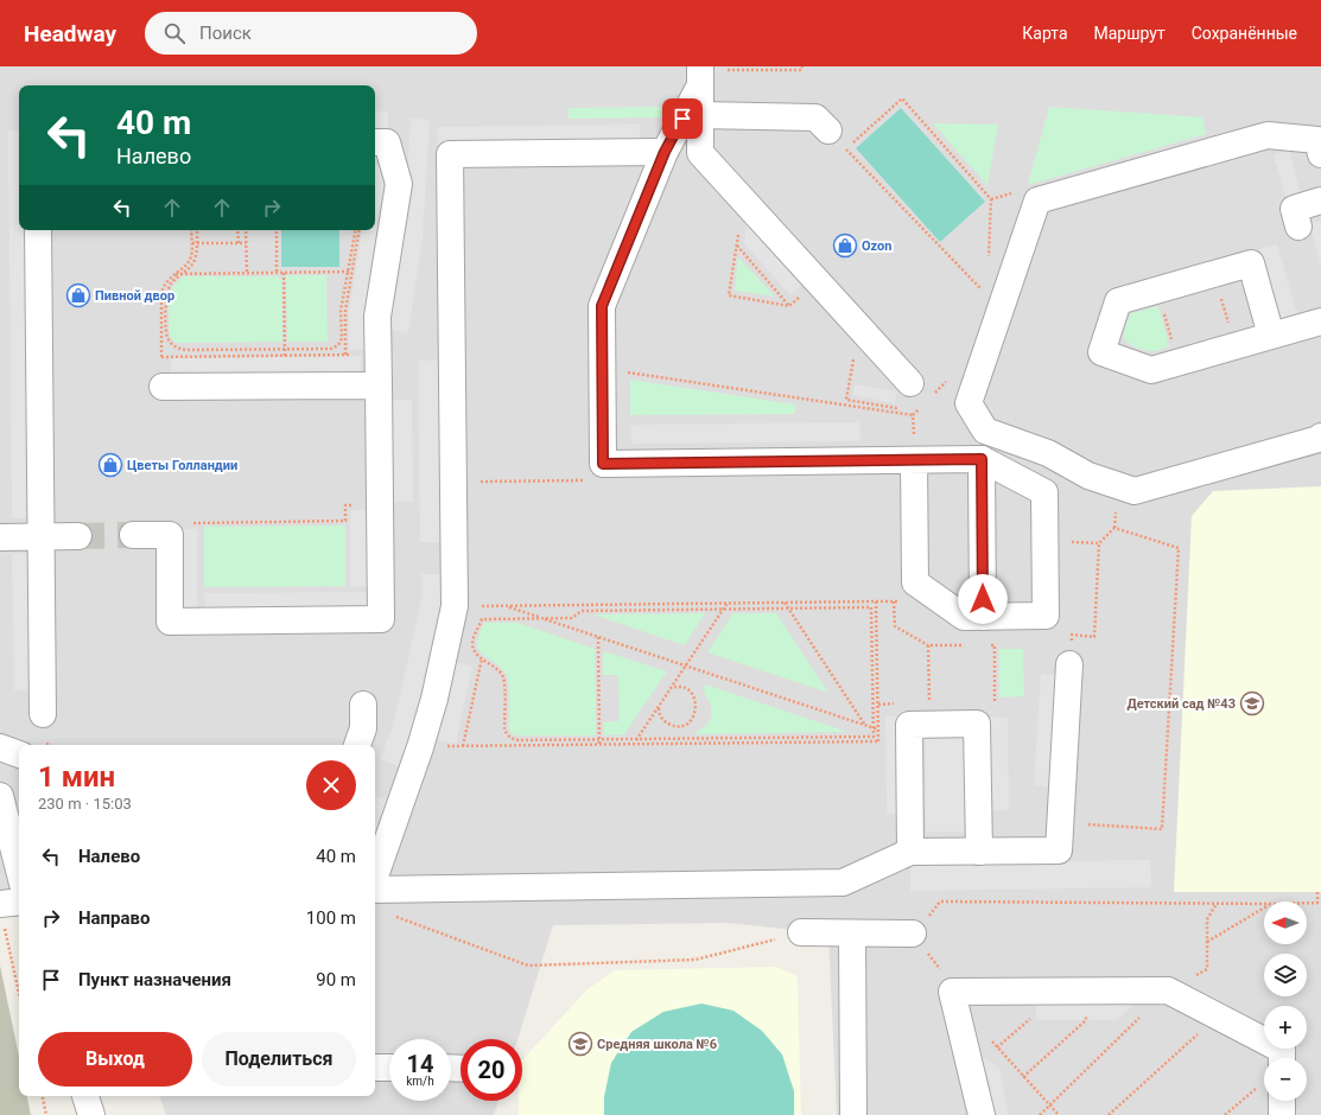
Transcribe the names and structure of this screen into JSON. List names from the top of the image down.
{
  "places": {
    "shop": ["Ozon", "Пивной двор", "Цветы Голландии"],
    "school or university": ["Детский сад №43", "Средняя школа №6"]
  },
  "north": "left",
  "page": {
    "header": "Headway",
    "search": "Поиск",
    "nav": ["Карта", "Маршрут", "Сохранённые"],
    "turn": ["40 m", "Налево"],
    "heading": ["1 мин", "230 m · 15:03"],
    "list": [
      {
        "name": "Налево",
        "value": "40 m"
      },
      {
        "name": "Направо",
        "value": "100 m"
      },
      {
        "name": "Пункт назначения",
        "value": "90 m"
      }
    ],
    "map_buttons": ["+", "−"],
    "buttons": ["Выход", "Поделиться"],
    "speed": "14 km/h",
    "limit": "20"
  }
}
